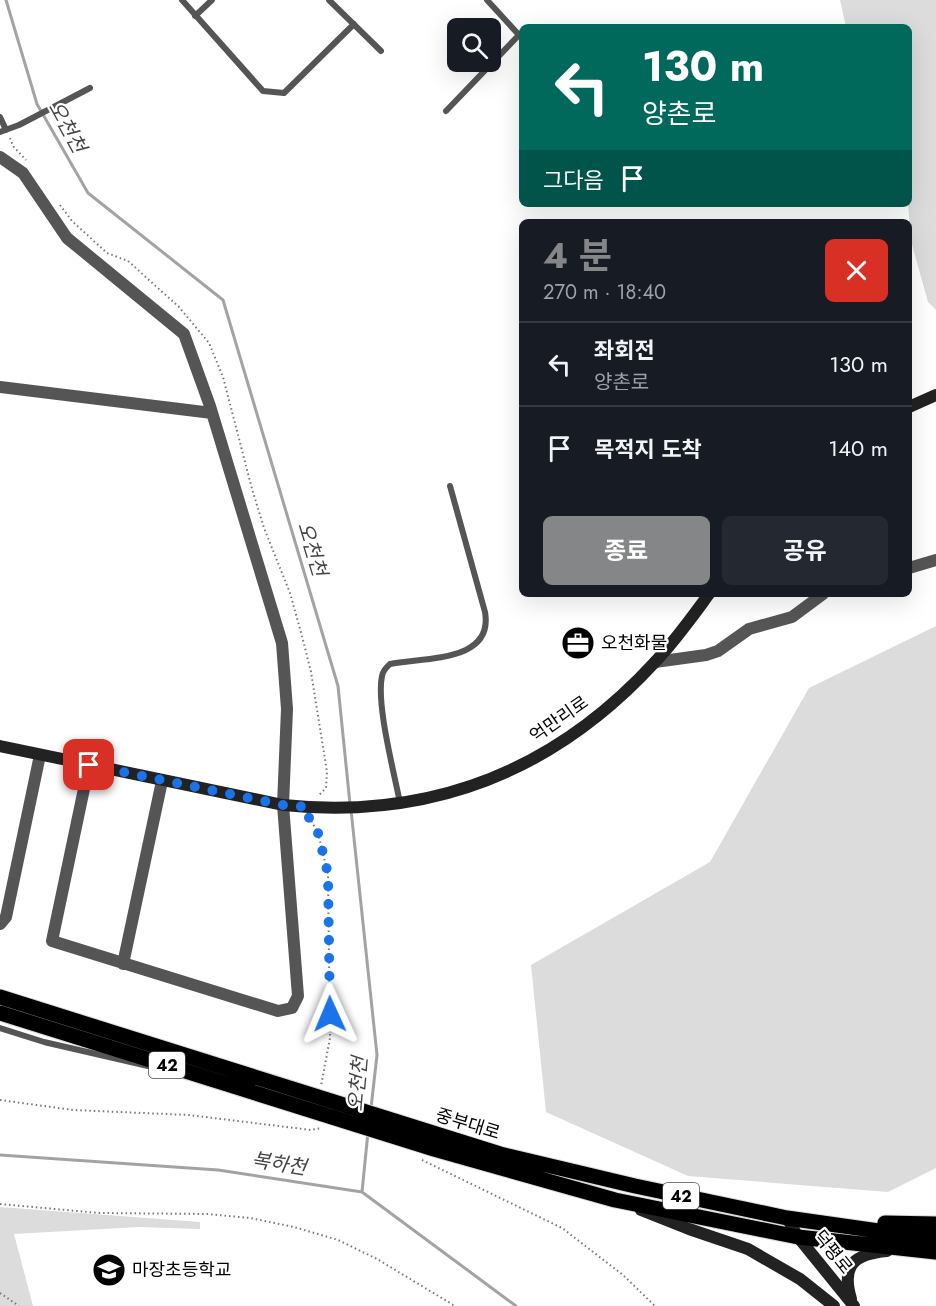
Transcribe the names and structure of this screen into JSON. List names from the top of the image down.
{
  "streets": {
    "main road": ["42", "중부대로"],
    "street": ["억만리로", "덕평로"]
  },
  "crossings": [
    ["42", "중부대로"],
    ["중부대로", "덕평로"]
  ],
  "water": ["오천천", "복하천"],
  "places": {
    "office": ["오천화물"],
    "school or university": ["마장초등학교"]
  },
  "page": {
    "turn": ["130 m", "양촌로"],
    "then": "그다음",
    "heading": ["4 분", "270 m · 18:40"],
    "list": [
      {
        "name": "좌회전",
        "note": "양촌로",
        "value": "130 m"
      },
      {
        "name": "목적지 도착",
        "value": "140 m"
      }
    ],
    "buttons": ["종료", "공유"]
  }
}
